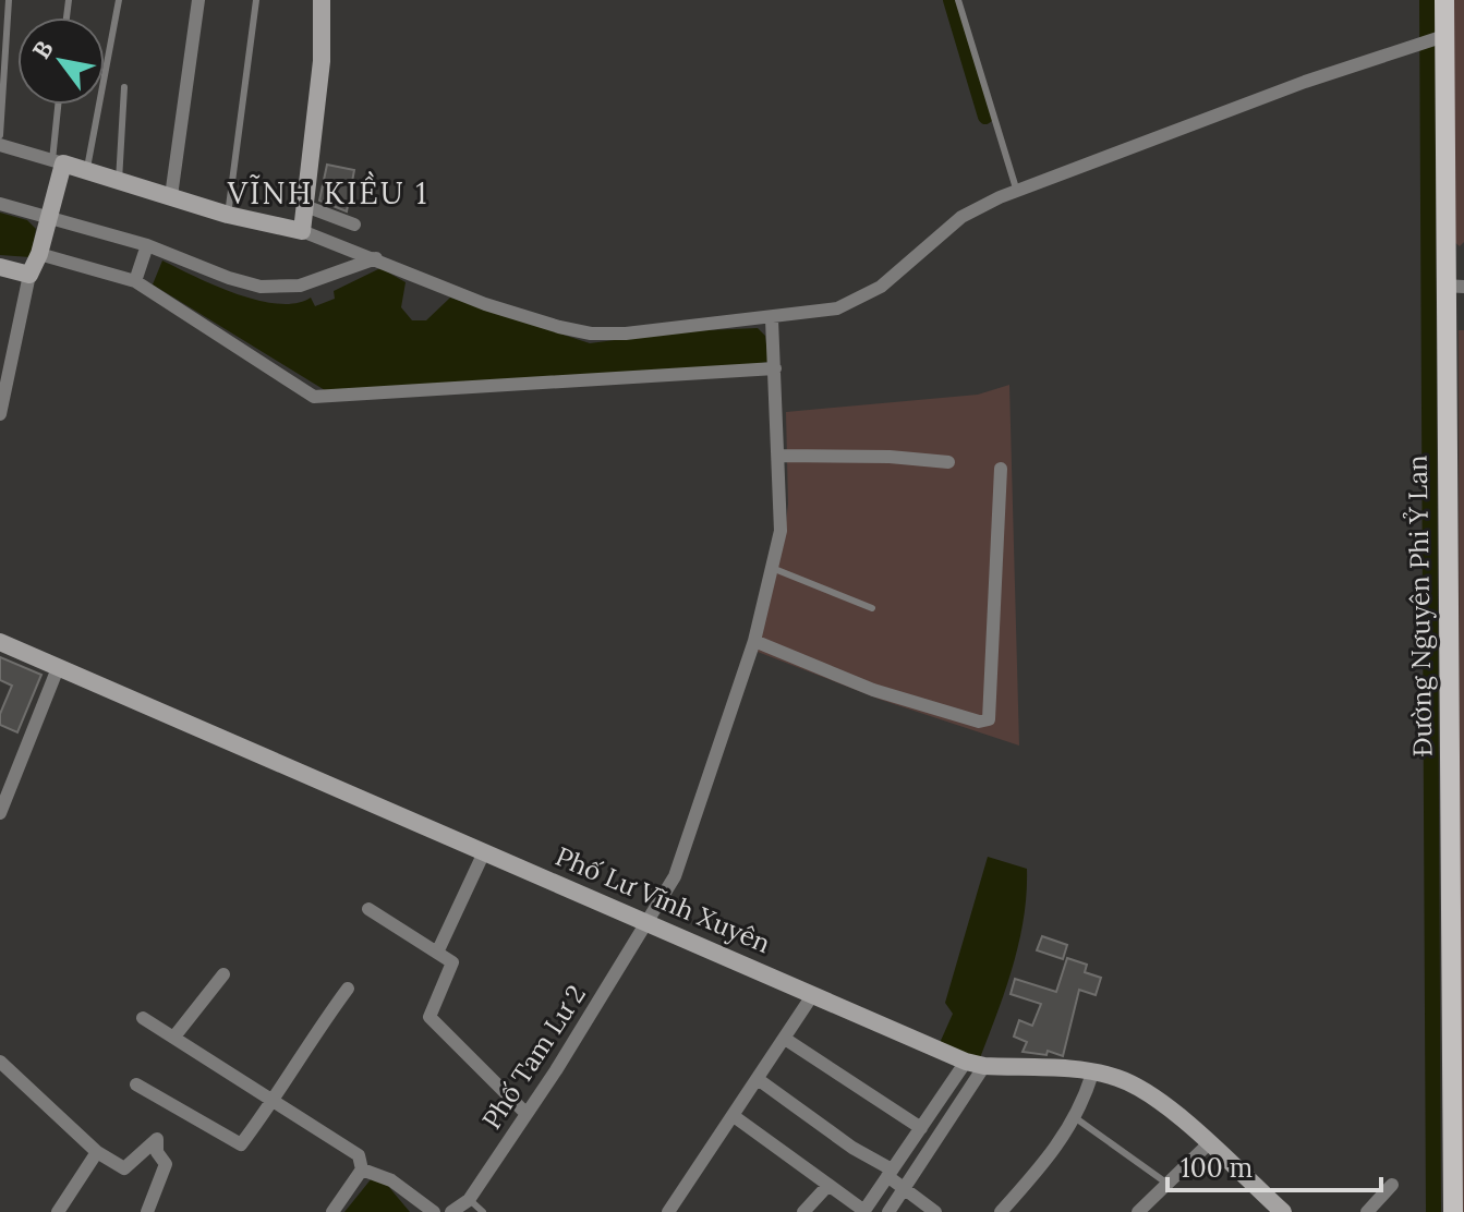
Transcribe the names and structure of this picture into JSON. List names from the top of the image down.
{
  "streets": {
    "main road": ["Đường Nguyên Phi Ỷ Lan"],
    "street": ["Phố Lư Vĩnh Xuyên", "Phố Tam Lư 2"]
  },
  "crossings": [
    ["Phố Lư Vĩnh Xuyên", "Phố Tam Lư 2"]
  ],
  "districts": ["VĨNH KIỀU 1"],
  "scale_bar": "100 m",
  "north": "top left"
}
